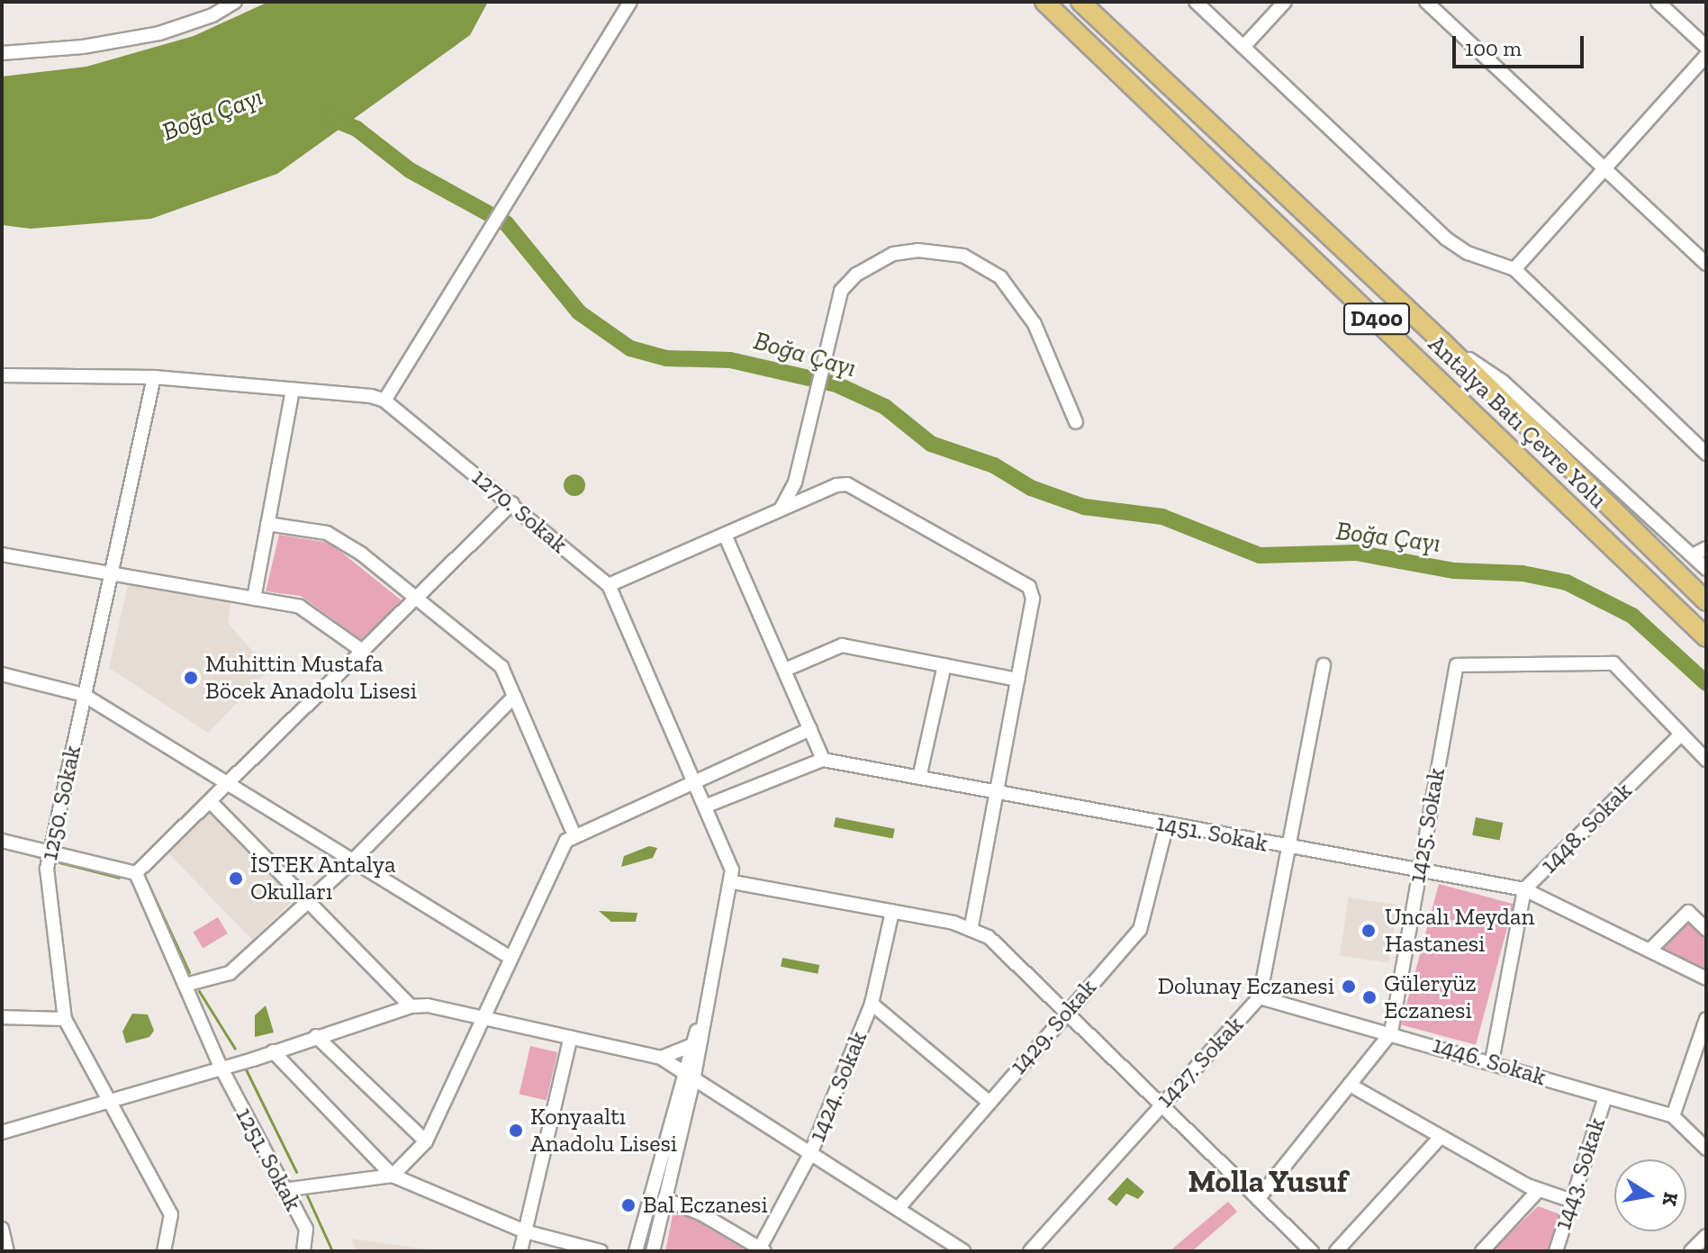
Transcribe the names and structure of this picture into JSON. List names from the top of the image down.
{
  "streets": {
    "highway": ["D400", "Antalya Batı Çevre Yolu"],
    "street": [
      "1270. Sokak",
      "1250. Sokak",
      "1425. Sokak",
      "1448. Sokak",
      "1451. Sokak",
      "1429. Sokak",
      "1446. Sokak",
      "1427. Sokak",
      "1424. Sokak",
      "1251. Sokak",
      "1443. Sokak"
    ]
  },
  "crossings": [
    ["1270. Sokak", "1250. Sokak"],
    ["1425. Sokak", "1448. Sokak"],
    ["1425. Sokak", "1451. Sokak"],
    ["1425. Sokak", "1446. Sokak"],
    ["1448. Sokak", "1451. Sokak"],
    ["1448. Sokak", "1446. Sokak"],
    ["1451. Sokak", "1429. Sokak"],
    ["1451. Sokak", "1427. Sokak"],
    ["1446. Sokak", "1427. Sokak"],
    ["1446. Sokak", "1443. Sokak"]
  ],
  "districts": ["Molla Yusuf"],
  "water": ["Boğa Çayı"],
  "places": [
    "Muhittin Mustafa Böcek Anadolu Lisesi",
    "İSTEK Antalya Okulları",
    "Uncalı Meydan Hastanesi",
    "Dolunay Eczanesi",
    "Güleryüz Eczanesi",
    "Konyaaltı Anadolu Lisesi",
    "Bal Eczanesi"
  ],
  "scale_bar": "100 m",
  "north": "right"
}
